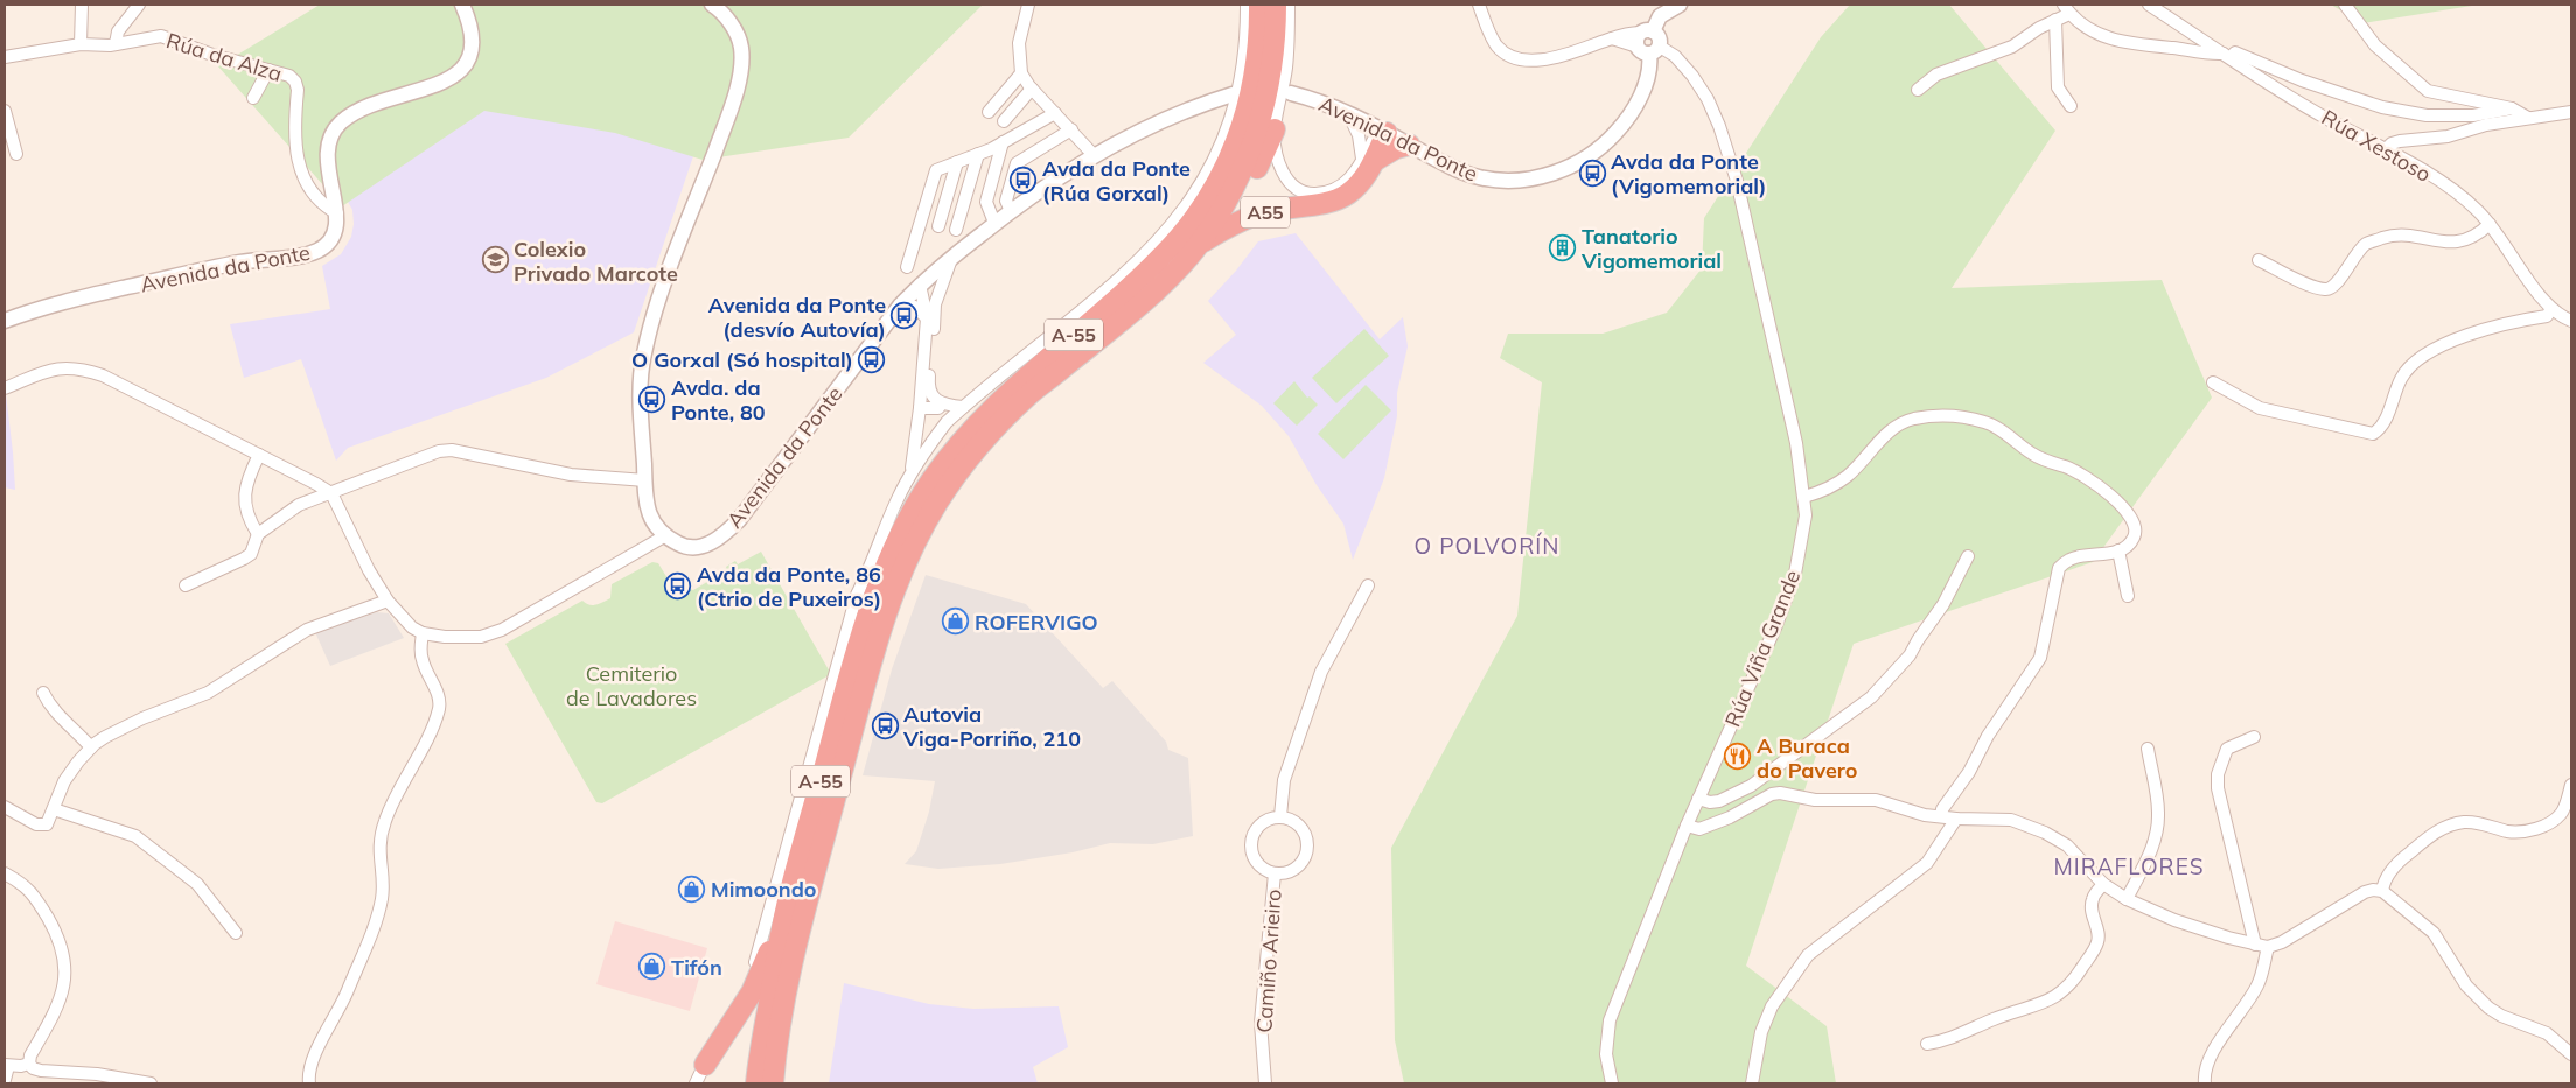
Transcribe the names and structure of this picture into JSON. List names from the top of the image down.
{
  "streets": {
    "highway": ["A55", "A-55"],
    "street": [
      "Rúa da Alza",
      "Avenida da Ponte",
      "Rúa Xestoso",
      "Rúa Viña Grande",
      "Camiño Arieiro"
    ]
  },
  "crossings": [
    ["Rúa da Alza", "Avenida da Ponte"],
    ["Avenida da Ponte", "A55"],
    ["Avenida da Ponte", "Rúa Viña Grande"],
    ["A55", "A-55"]
  ],
  "districts": ["O POLVORÍN", "MIRAFLORES"],
  "parks": ["Cemiterio de Lavadores"],
  "places": {
    "bus stop": [
      "Avda da Ponte (Vigomemorial)",
      "Avda da Ponte (Rúa Gorxal)",
      "Avenida da Ponte (desvío Autovía)",
      "O Gorxal (Só hospital)",
      "Avda. da Ponte, 80",
      "Avda da Ponte, 86 (Ctrio de Puxeiros)",
      "Autovia Viga-Porriño, 210"
    ],
    "building": ["Tanatorio Vigomemorial"],
    "school or university": ["Colexio Privado Marcote"],
    "shop": ["ROFERVIGO", "Mimoondo", "Tifón"],
    "restaurant": ["A Buraca do Pavero"]
  }
}
